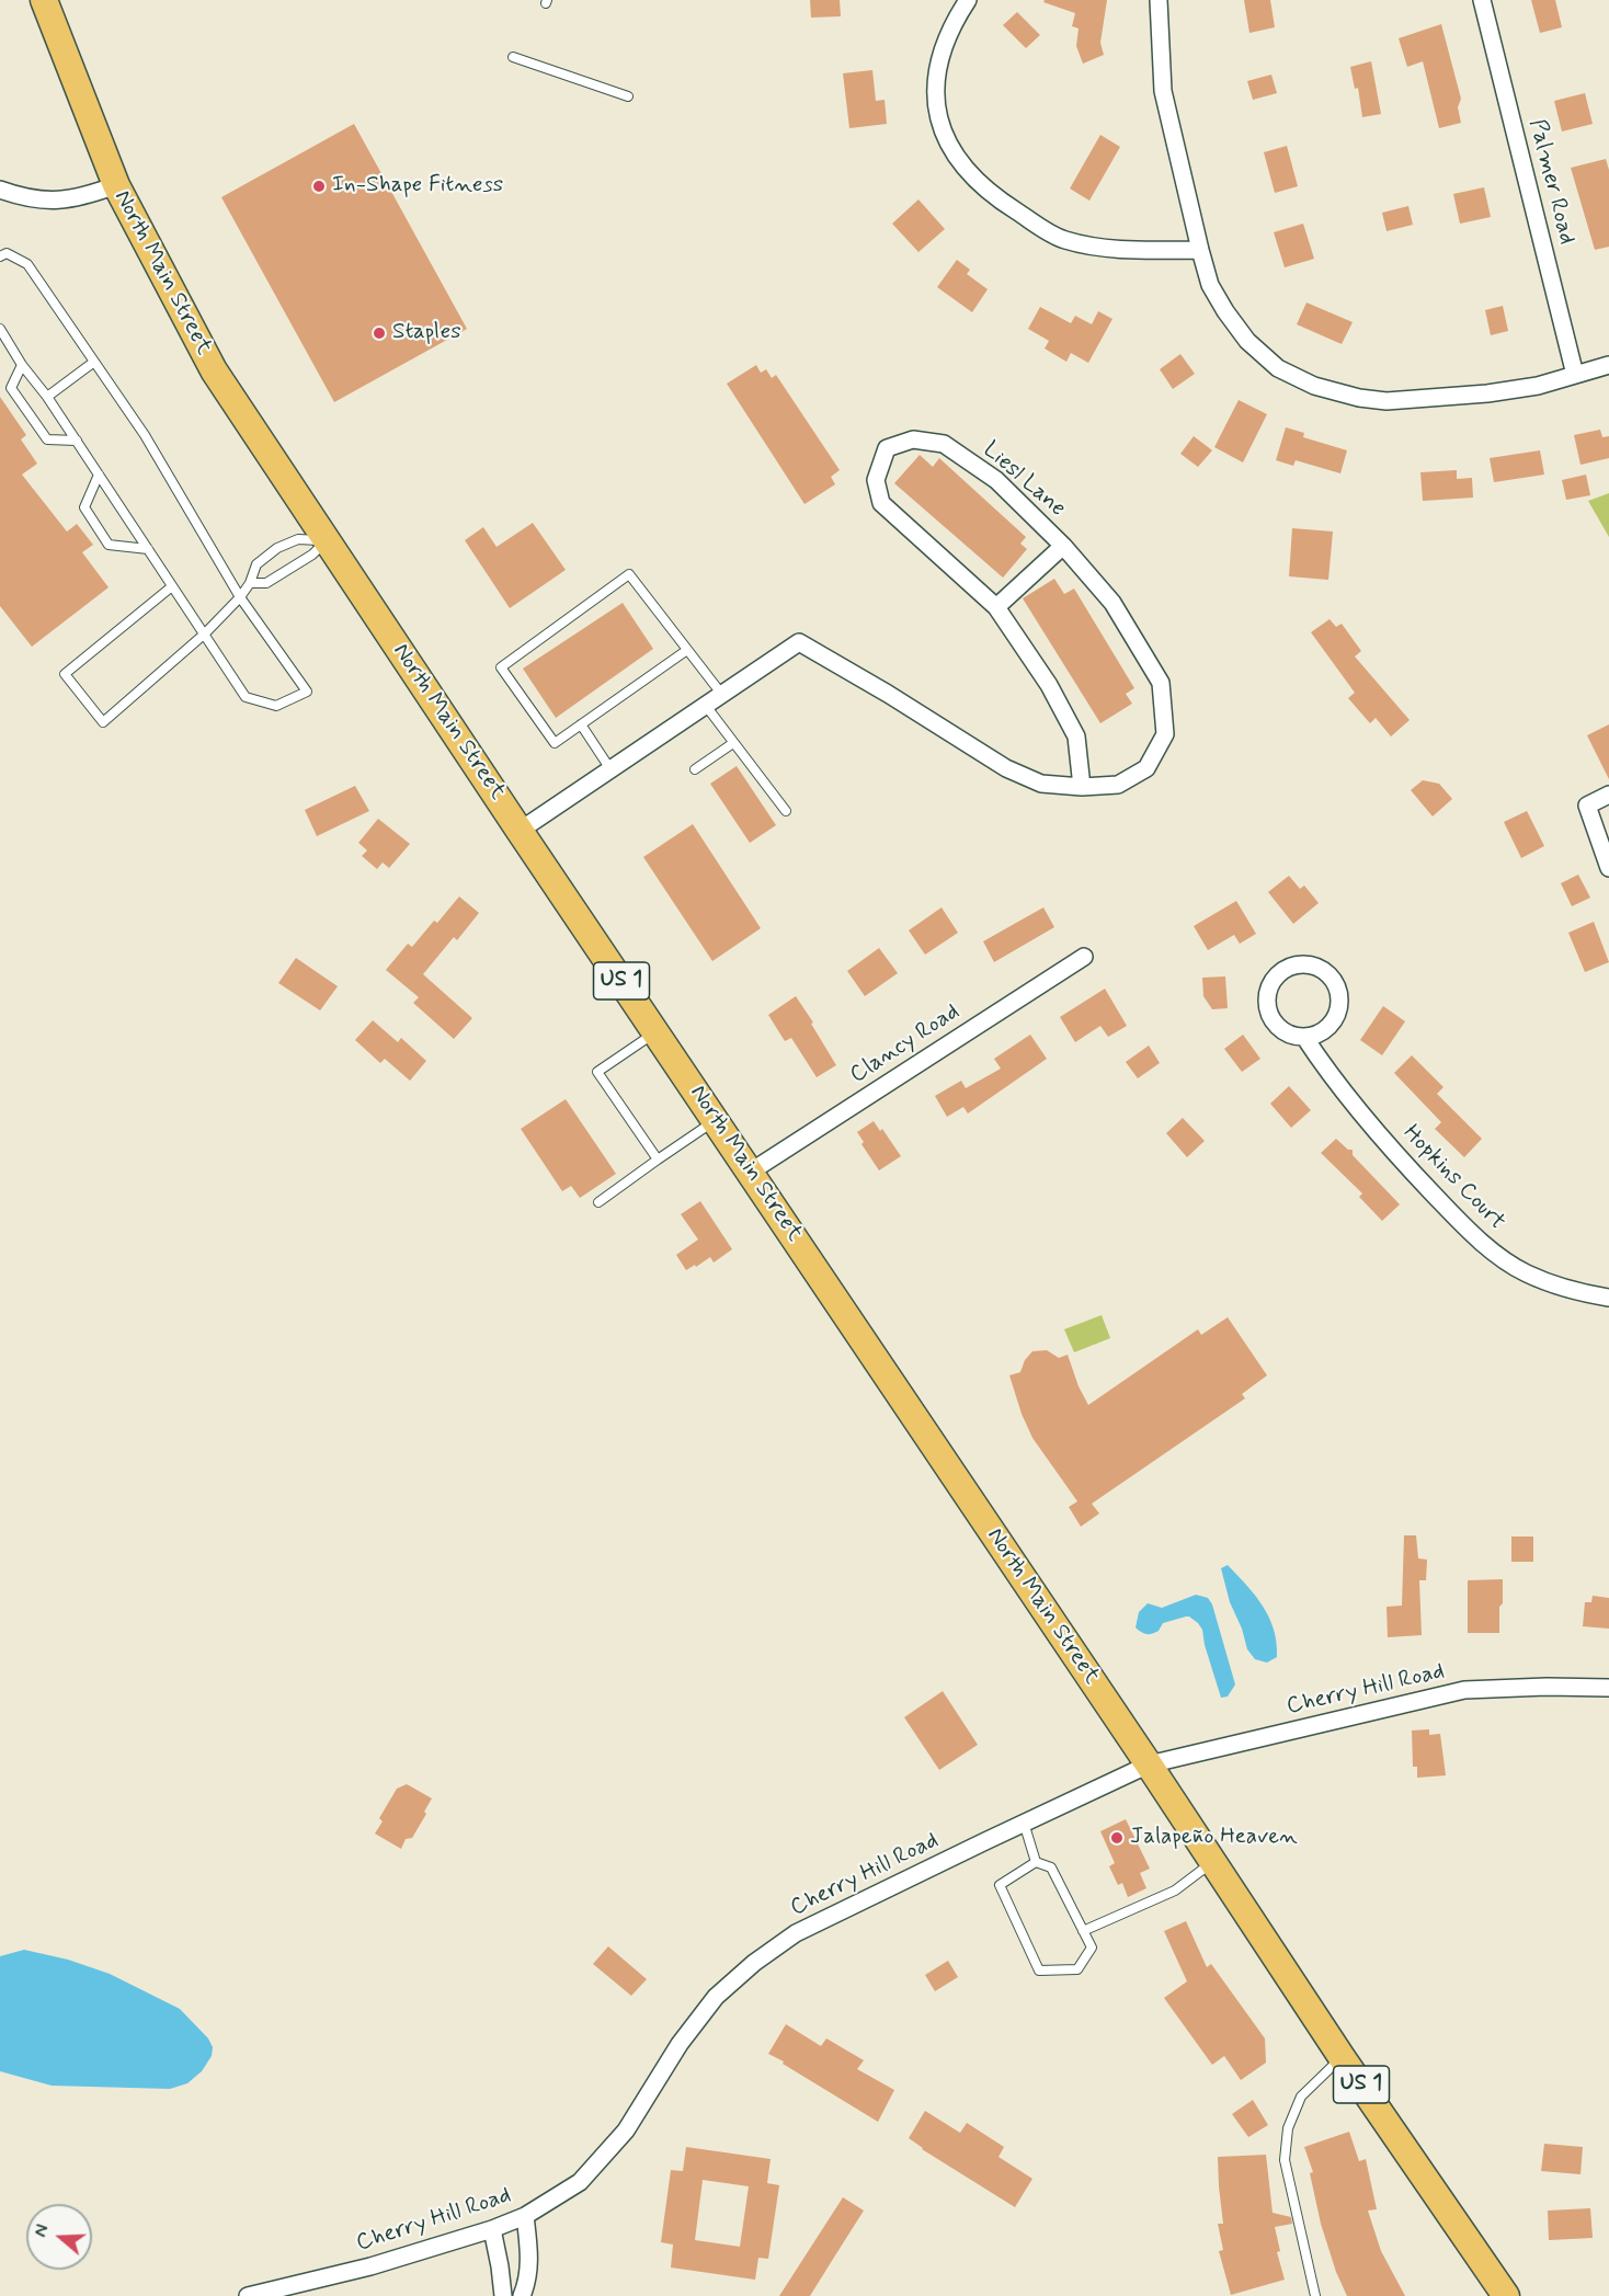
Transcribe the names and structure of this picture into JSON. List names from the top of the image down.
{
  "streets": {
    "main road": ["North Main Street", "US 1"],
    "street": [
      "Palmer Road",
      "Liesl Lane",
      "Clancy Road",
      "Hopkins Court",
      "Cherry Hill Road"
    ]
  },
  "crossings": [
    ["North Main Street", "Liesl Lane"],
    ["North Main Street", "Clancy Road"],
    ["North Main Street", "Cherry Hill Road"]
  ],
  "places": ["In-Shape Fitness", "Staples", "Jalapeño Heaven"],
  "north": "left"
}
